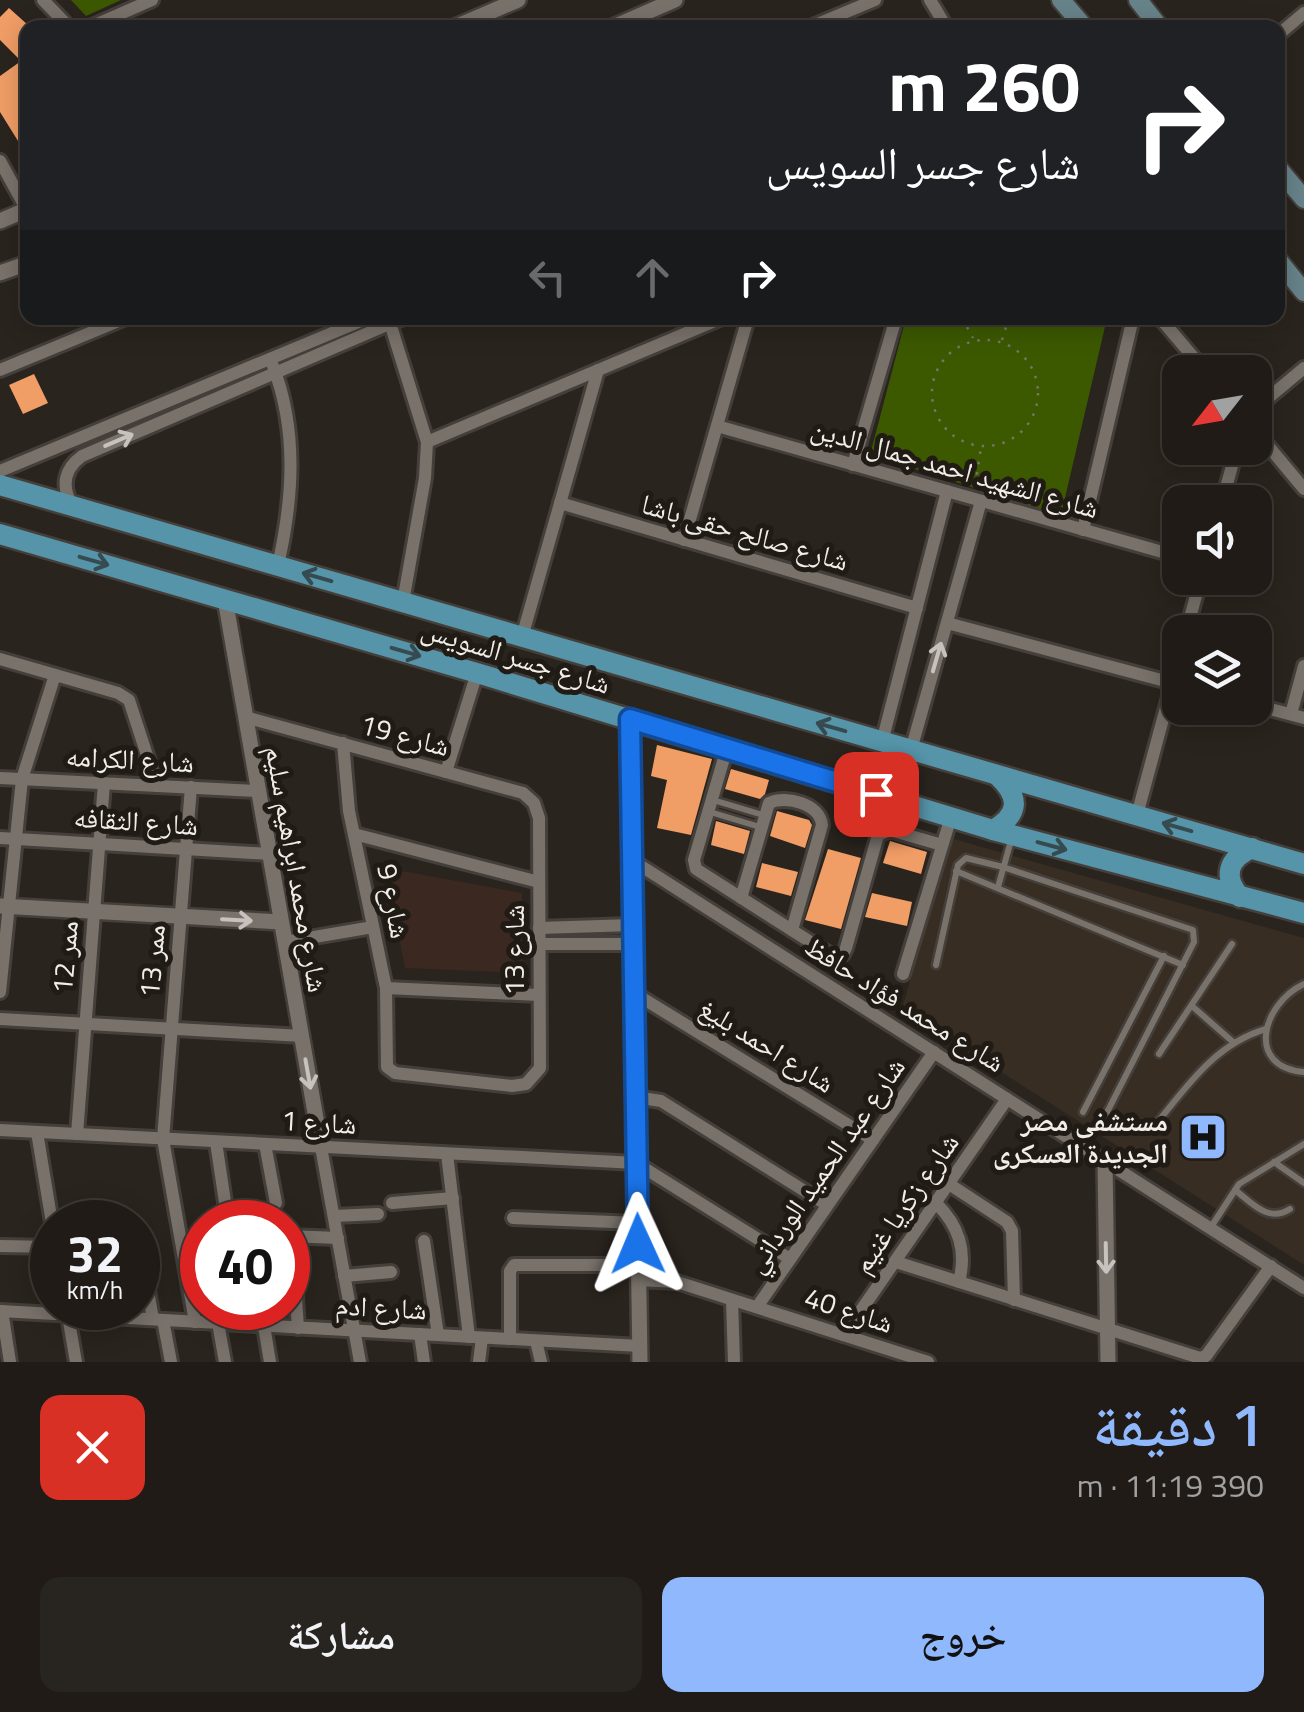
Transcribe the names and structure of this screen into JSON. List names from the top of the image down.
{
  "streets": {
    "main road": ["شارع جسر السويس"],
    "street": [
      "شارع الشهيد احمد جمال الدين",
      "شارع صالح حقى باشا",
      "شارع 19",
      "شارع الكرامه",
      "شارع الثقافه",
      "شارع محمد ابراهيم سليم",
      "شارع 9",
      "شارع 13",
      "ممر 12",
      "ممر 13",
      "شارع محمد فؤاد حافظ",
      "شارع احمد بليغ",
      "شارع 1",
      "شارع عبد الحميد الورداني",
      "شارع زكريا غنيم",
      "شارع ادم",
      "شارع 40"
    ]
  },
  "crossings": [
    ["شارع جسر السويس", "شارع محمد ابراهيم سليم"],
    ["شارع 19", "شارع محمد ابراهيم سليم"],
    ["شارع 19", "شارع 9"],
    ["شارع 19", "شارع 13"],
    ["شارع الكرامه", "شارع محمد ابراهيم سليم"],
    ["شارع الكرامه", "ممر 12"],
    ["شارع الكرامه", "ممر 13"],
    ["شارع الثقافه", "شارع محمد ابراهيم سليم"],
    ["شارع الثقافه", "ممر 12"],
    ["شارع الثقافه", "ممر 13"],
    ["شارع محمد ابراهيم سليم", "شارع 1"],
    ["شارع 9", "شارع 13"],
    ["ممر 12", "شارع 1"],
    ["ممر 13", "شارع 1"],
    ["شارع محمد فؤاد حافظ", "شارع عبد الحميد الورداني"],
    ["شارع محمد فؤاد حافظ", "شارع زكريا غنيم"],
    ["شارع احمد بليغ", "شارع عبد الحميد الورداني"],
    ["شارع عبد الحميد الورداني", "شارع 40"],
    ["شارع زكريا غنيم", "شارع 40"],
    ["شارع ادم", "شارع 40"]
  ],
  "places": {
    "hospital": ["مستشفى مصر الجديدة العسكرى"]
  },
  "north": "bottom left",
  "page": {
    "turn": ["260 m", "شارع جسر السويس"],
    "speed": "32 km/h",
    "limit": "40",
    "heading": ["1 دقيقة", "390 m · 11:19"],
    "buttons": ["خروج", "مشاركة"]
  }
}
